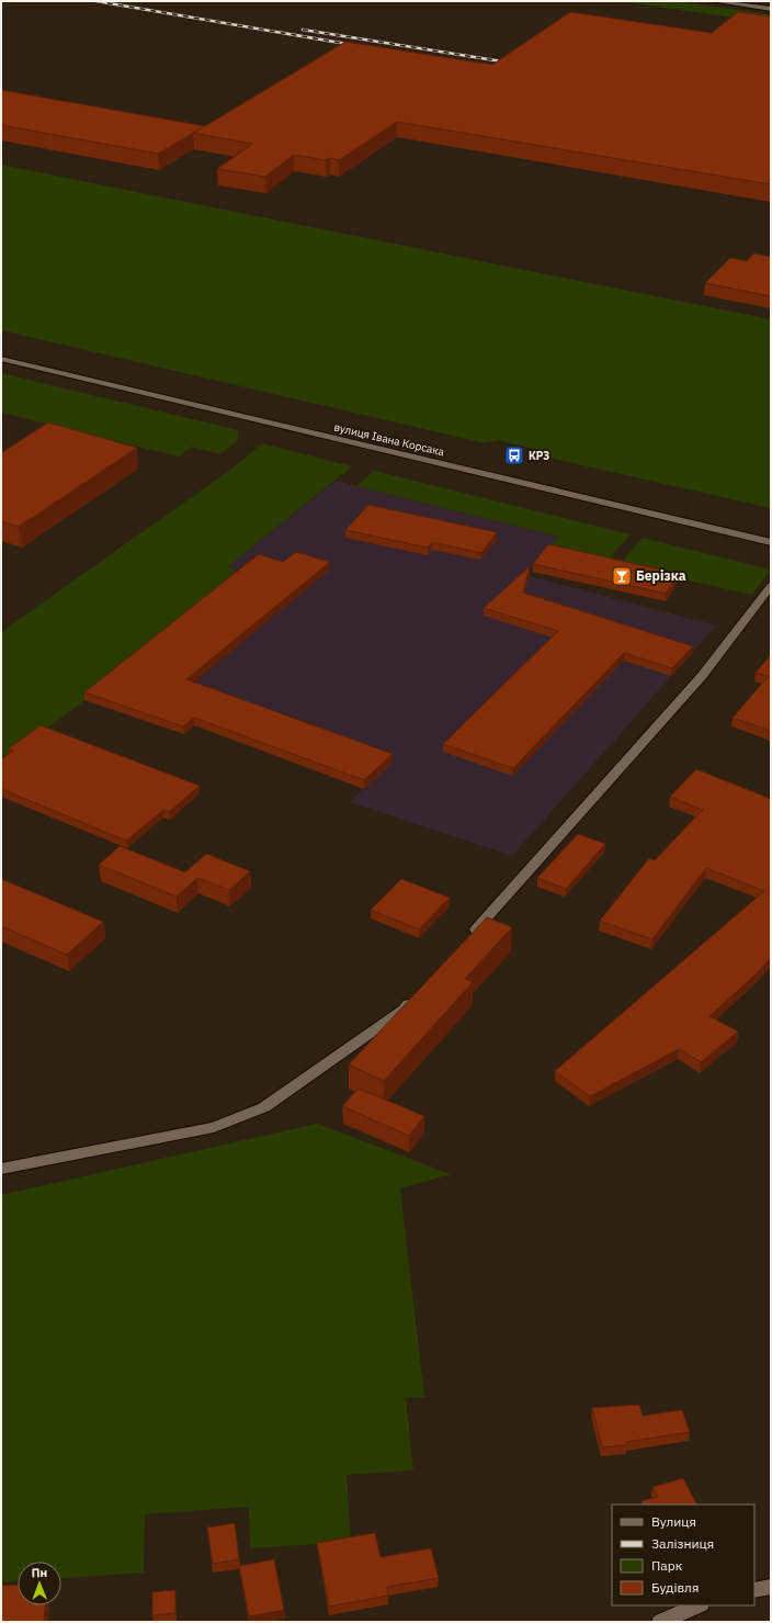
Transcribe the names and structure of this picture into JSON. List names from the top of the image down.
{
  "streets": {
    "street": ["вулиця Івана Корсака"]
  },
  "places": {
    "bus stop": ["КРЗ"],
    "bar": ["Берізка"]
  },
  "legend": [
    "Вулиця",
    "Залізниця",
    "Парк",
    "Будівля"
  ],
  "north": "top"
}
